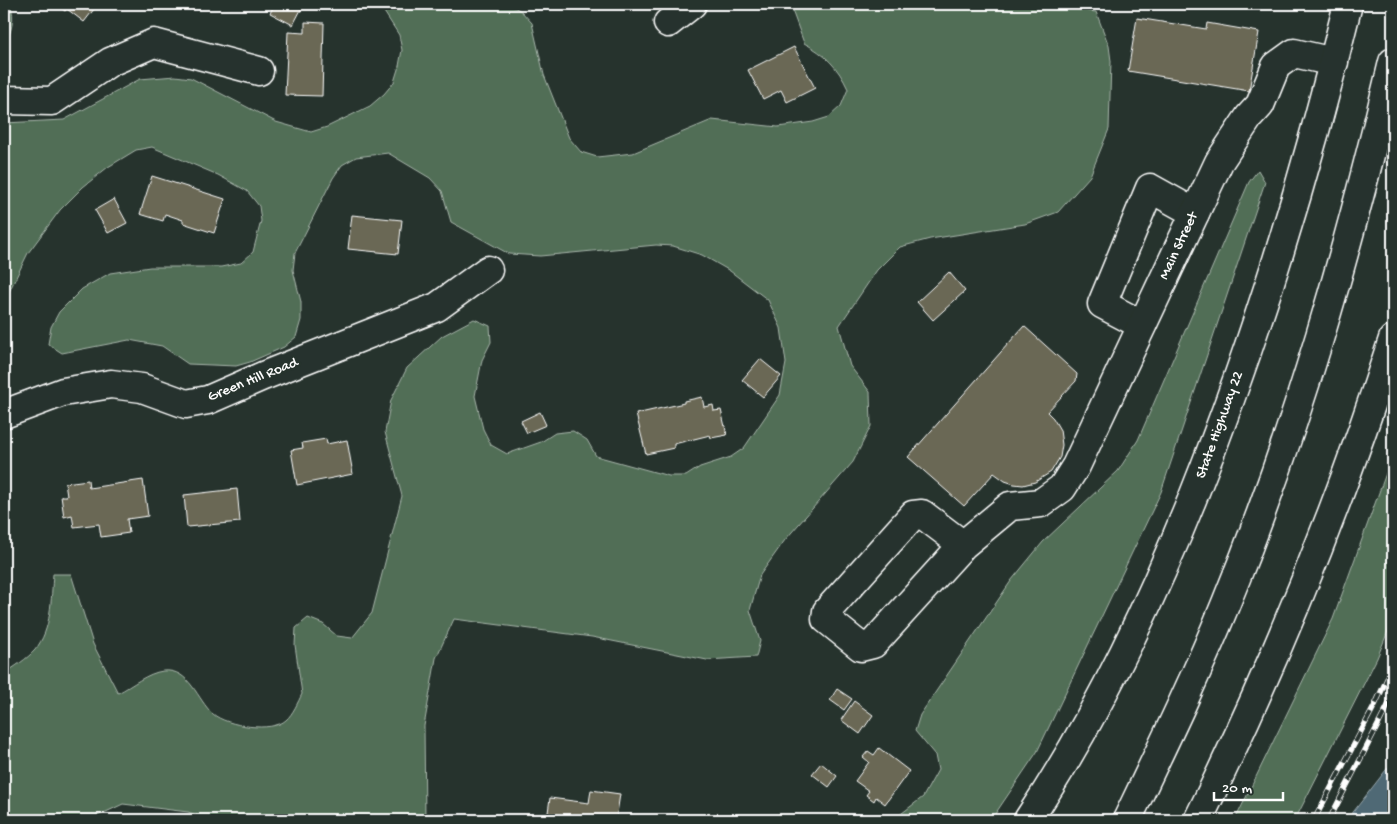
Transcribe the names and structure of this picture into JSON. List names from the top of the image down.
{
  "streets": {
    "main road": ["Main Street", "Green Hill Road", "State Highway 22"]
  },
  "crossings": [
    ["Main Street", "State Highway 22"]
  ],
  "scale_bar": "20 m"
}
